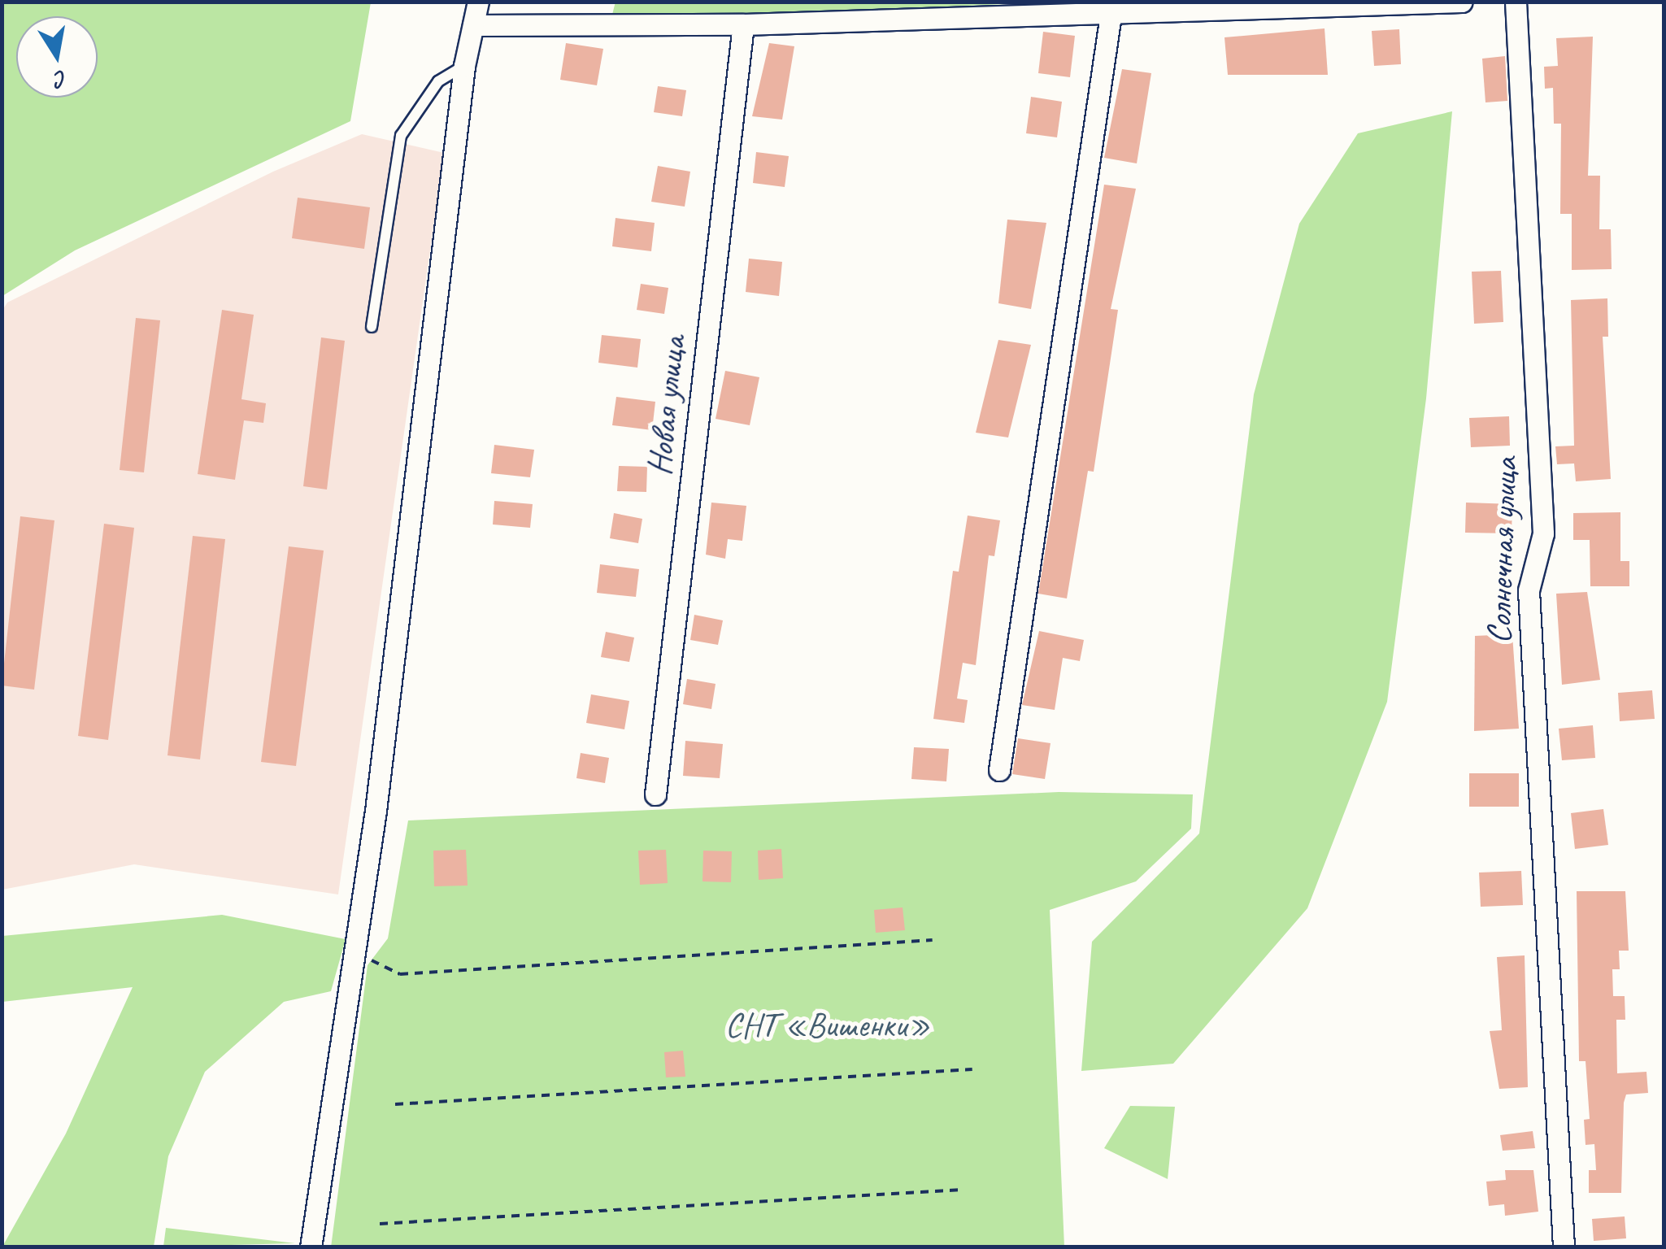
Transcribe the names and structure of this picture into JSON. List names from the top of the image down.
{
  "streets": {
    "street": ["Новая улица", "Солнечная улица"]
  },
  "parks": ["СНТ «Вишенки»"],
  "north": "bottom"
}
